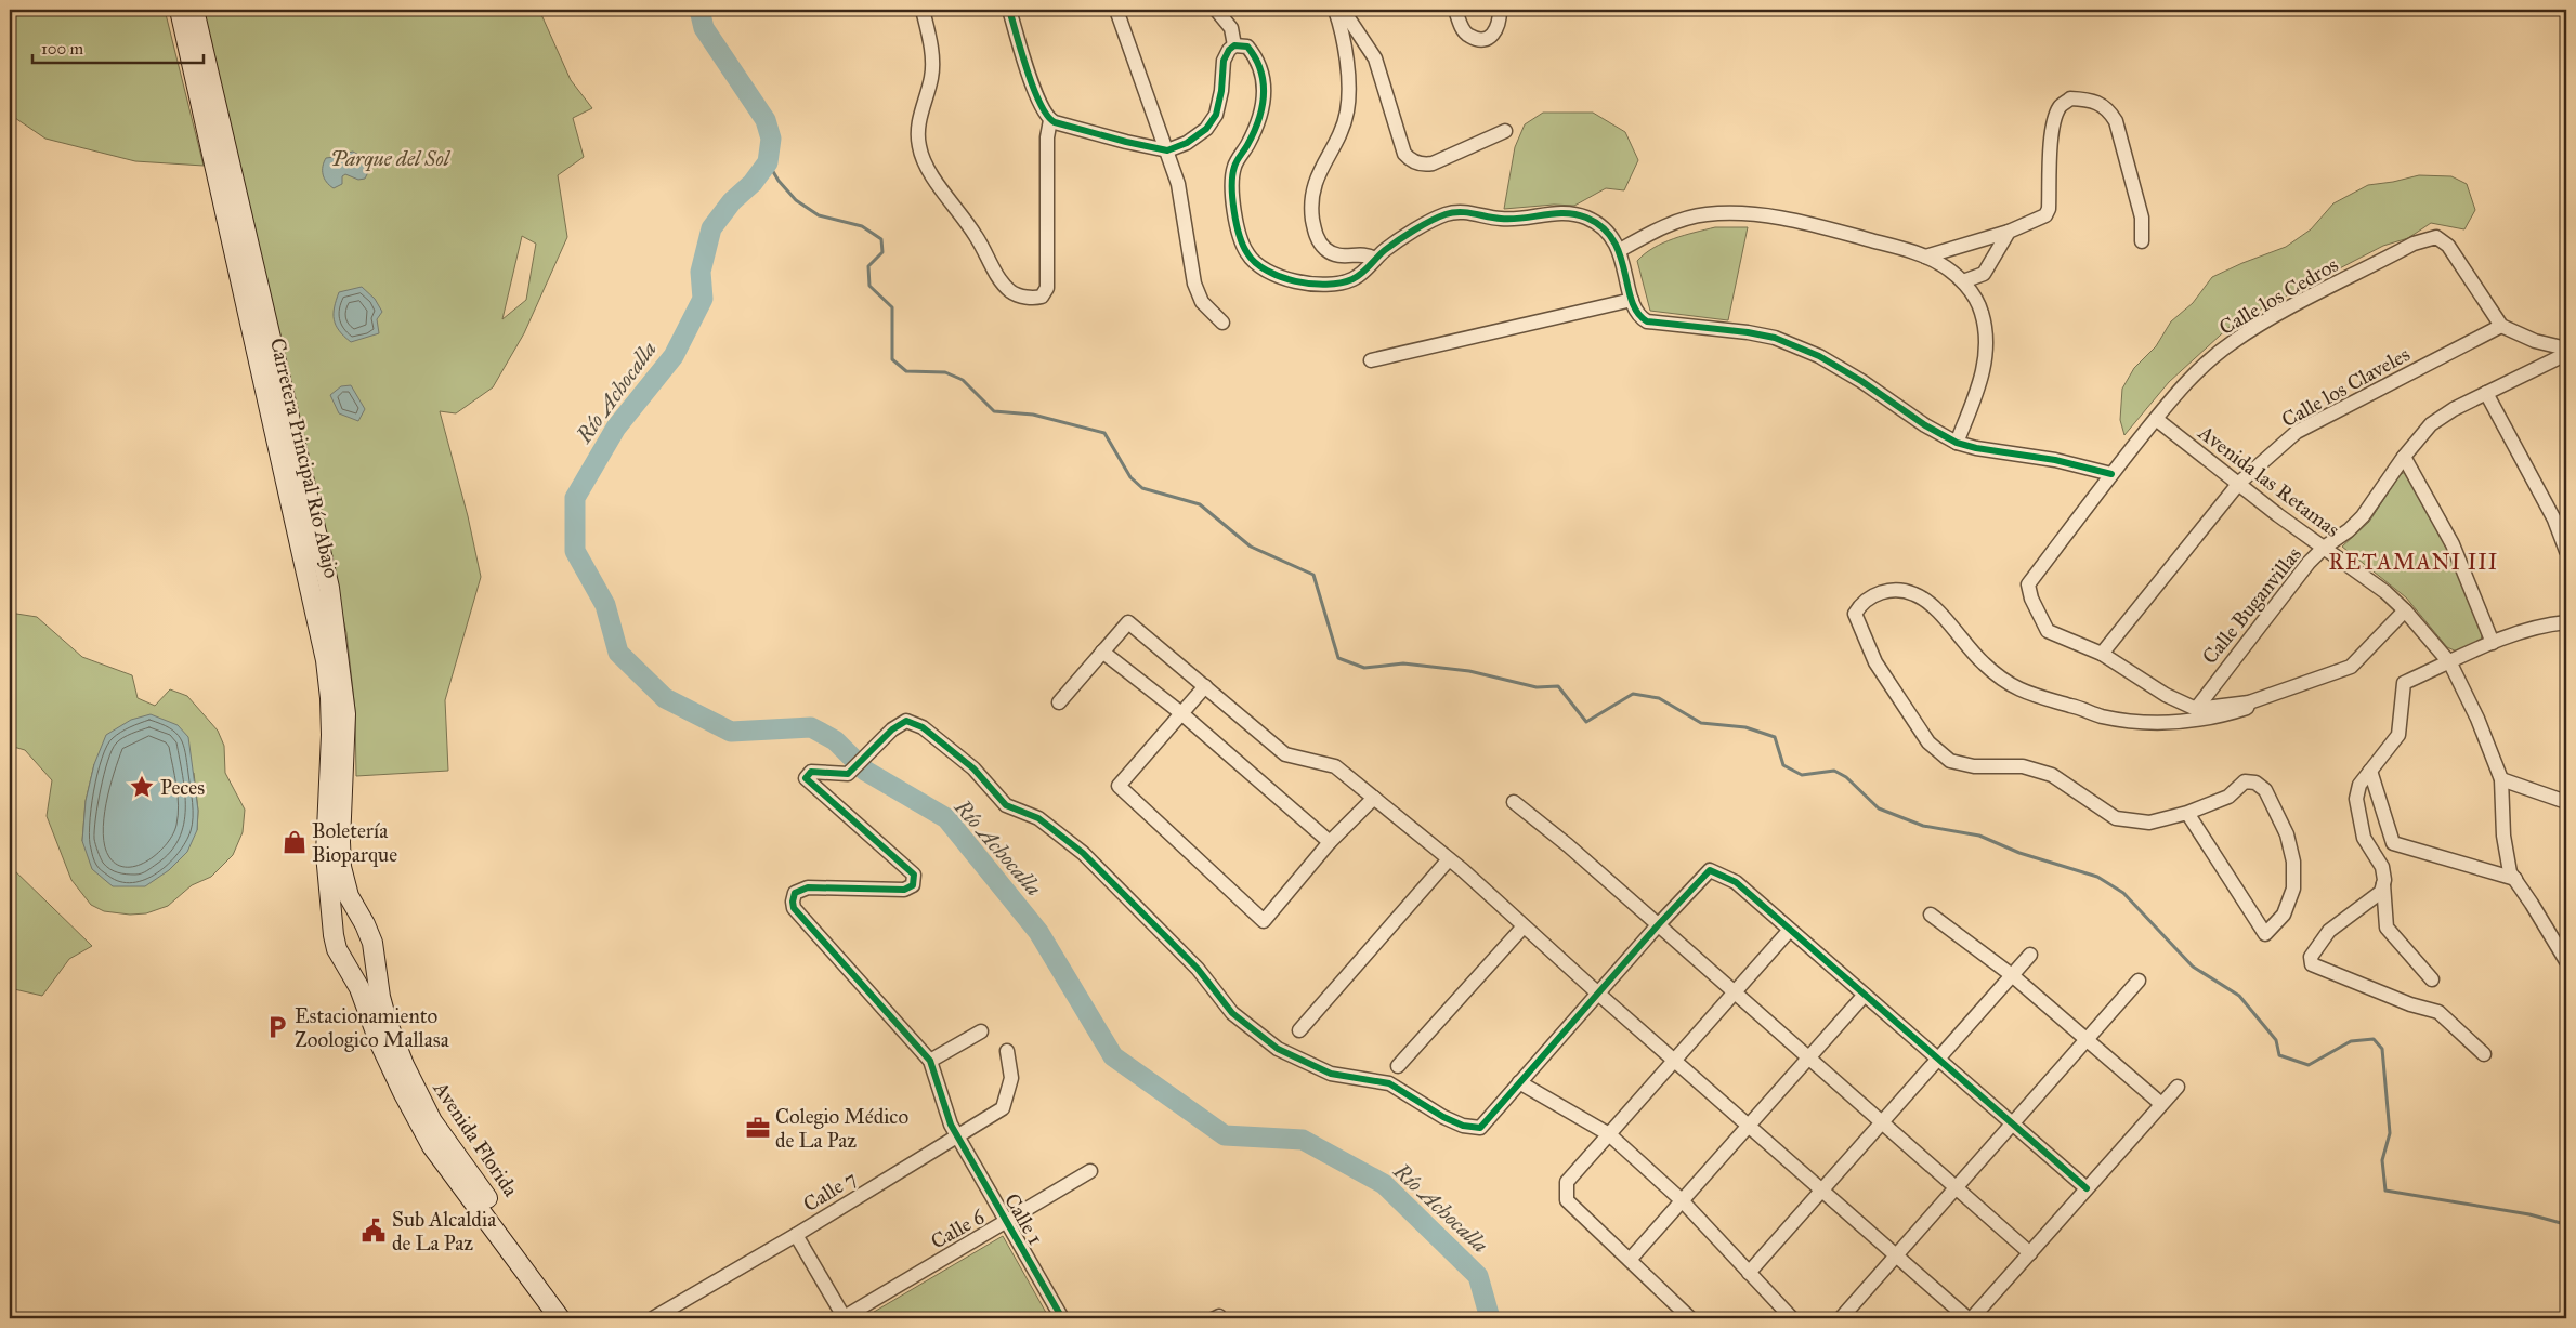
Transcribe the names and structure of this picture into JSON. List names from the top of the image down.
{
  "streets": {
    "main road": ["Carretera Principal Río Abajo", "Avenida Florida"],
    "street": [
      "Calle los Cedros",
      "Calle los Claveles",
      "Avenida las Retamas",
      "Calle Buganvillas",
      "Calle 7",
      "Calle 1",
      "Calle 6"
    ]
  },
  "crossings": [
    ["Calle los Cedros", "Calle los Claveles"],
    ["Calle los Cedros", "Avenida las Retamas"],
    ["Calle los Claveles", "Avenida las Retamas"],
    ["Carretera Principal Río Abajo", "Avenida Florida"],
    ["Avenida las Retamas", "Calle Buganvillas"],
    ["Calle 7", "Calle 1"],
    ["Calle 1", "Calle 6"]
  ],
  "districts": ["RETAMANI III"],
  "water": ["Río Achocalla"],
  "parks": ["Parque del Sol"],
  "places": {
    "place": ["Peces"],
    "shop": ["Boletería Bioparque"],
    "parking": ["Estacionamiento Zoologico Mallasa"],
    "office": ["Colegio Médico de La Paz"],
    "public building": ["Sub Alcaldia de La Paz"]
  },
  "scale_bar": "100 m"
}
